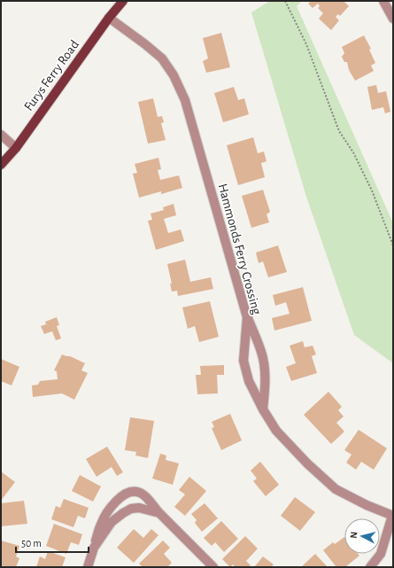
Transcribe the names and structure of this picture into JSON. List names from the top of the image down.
{
  "streets": {
    "main road": ["Furys Ferry Road"],
    "street": ["Hammonds Ferry Crossing"]
  },
  "crossings": [
    ["Furys Ferry Road", "Hammonds Ferry Crossing"]
  ],
  "scale_bar": "50 m",
  "north": "left"
}
